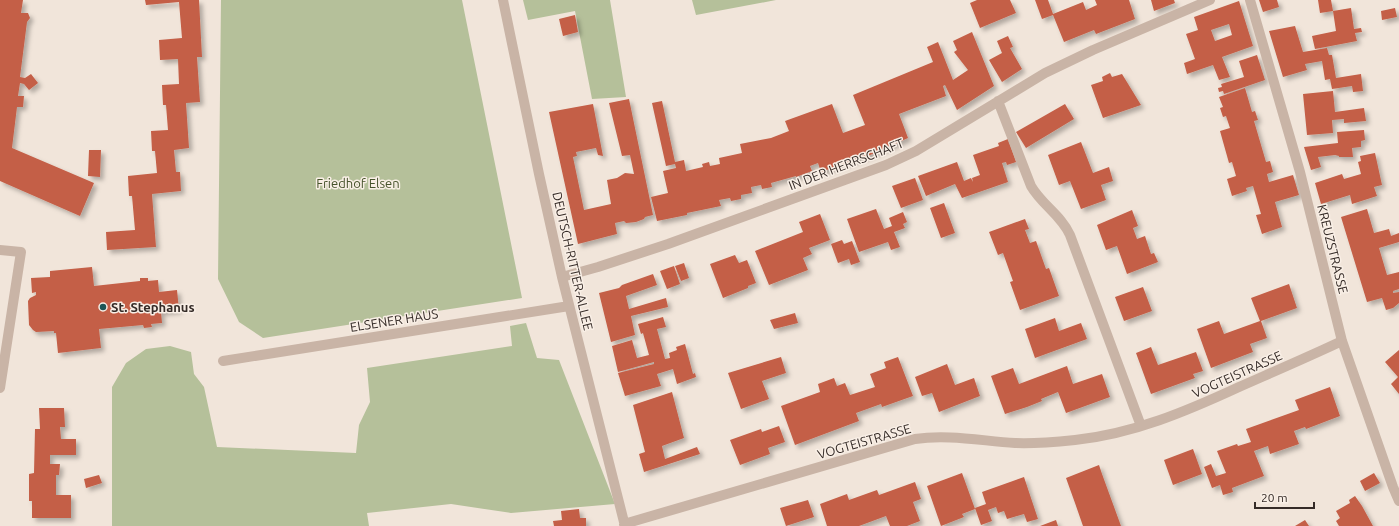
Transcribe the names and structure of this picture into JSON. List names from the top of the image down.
{
  "streets": {
    "street": [
      "IN DER HERRSCHAFT",
      "KREUZSTRASSE",
      "DEUTSCH-RITTER-ALLEE",
      "ELSENER HAUS",
      "VOGTEISTRASSE"
    ]
  },
  "crossings": [
    ["IN DER HERRSCHAFT", "DEUTSCH-RITTER-ALLEE"],
    ["KREUZSTRASSE", "VOGTEISTRASSE"],
    ["DEUTSCH-RITTER-ALLEE", "ELSENER HAUS"],
    ["DEUTSCH-RITTER-ALLEE", "VOGTEISTRASSE"]
  ],
  "parks": ["Friedhof Elsen"],
  "places": ["St. Stephanus"],
  "scale_bar": "20 m"
}
